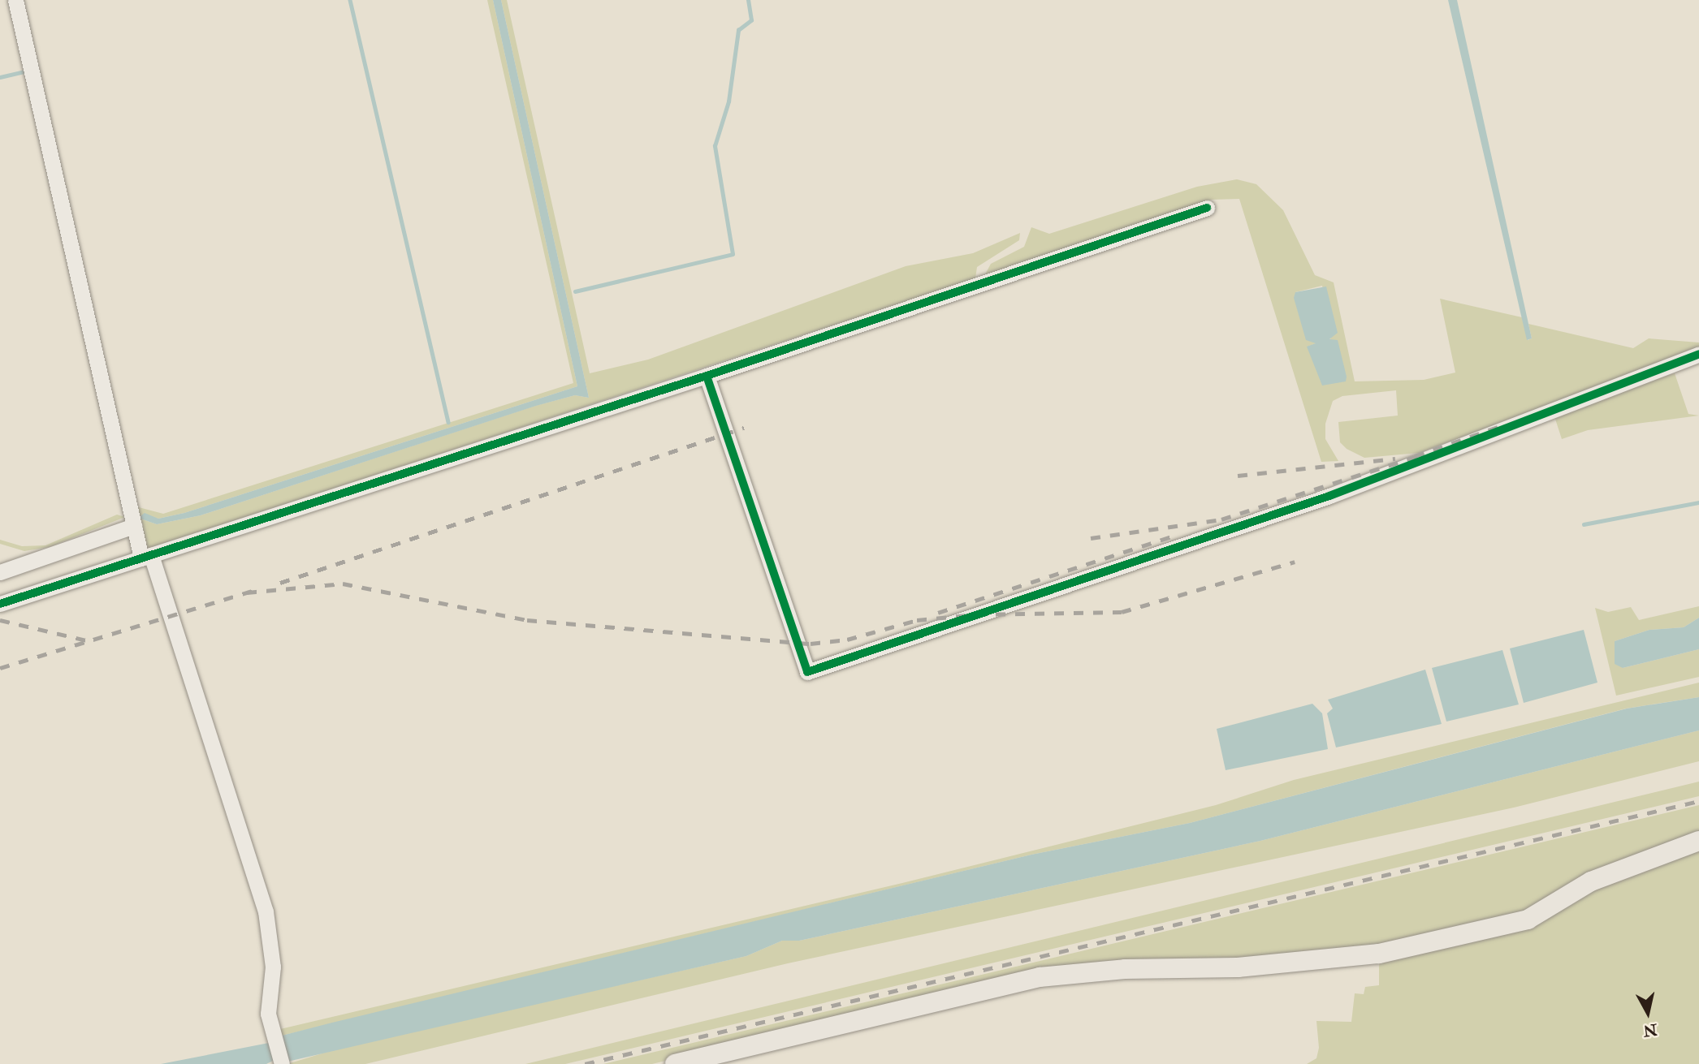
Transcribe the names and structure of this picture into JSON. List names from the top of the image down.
{
  "north": "bottom"
}
